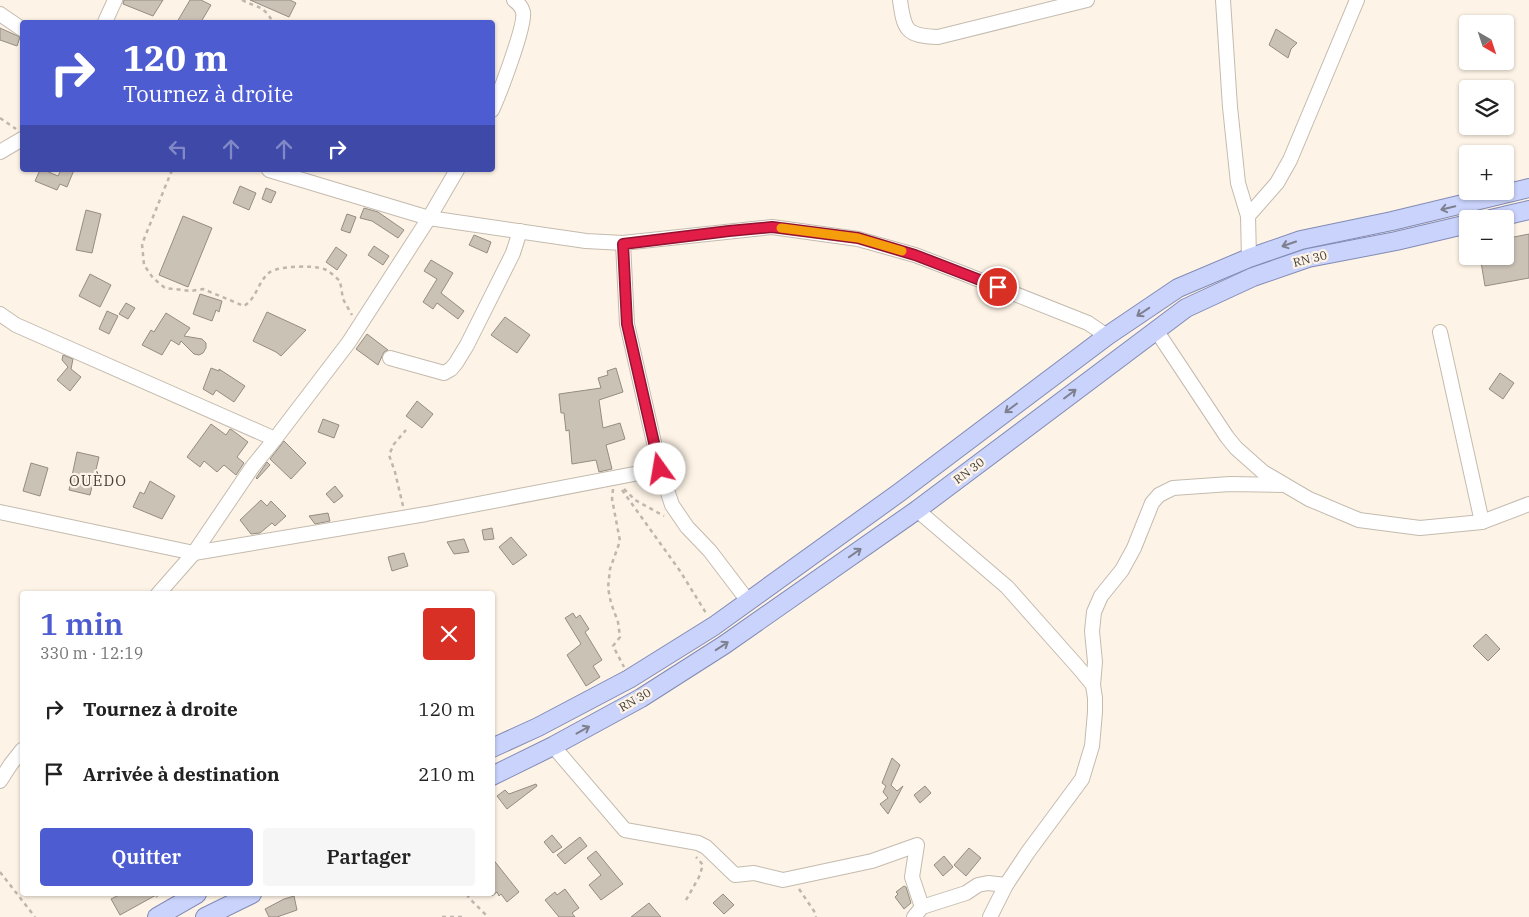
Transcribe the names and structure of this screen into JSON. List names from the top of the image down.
{
  "streets": {
    "main road": ["RN 30"]
  },
  "districts": ["OUÈDO"],
  "north": "bottom right",
  "page": {
    "map_buttons": ["+", "−"],
    "turn": ["120 m", "Tournez à droite"],
    "heading": ["1 min", "330 m · 12:19"],
    "list": [
      {
        "name": "Tournez à droite",
        "value": "120 m"
      },
      {
        "name": "Arrivée à destination",
        "value": "210 m"
      }
    ],
    "buttons": ["Quitter", "Partager"]
  }
}
